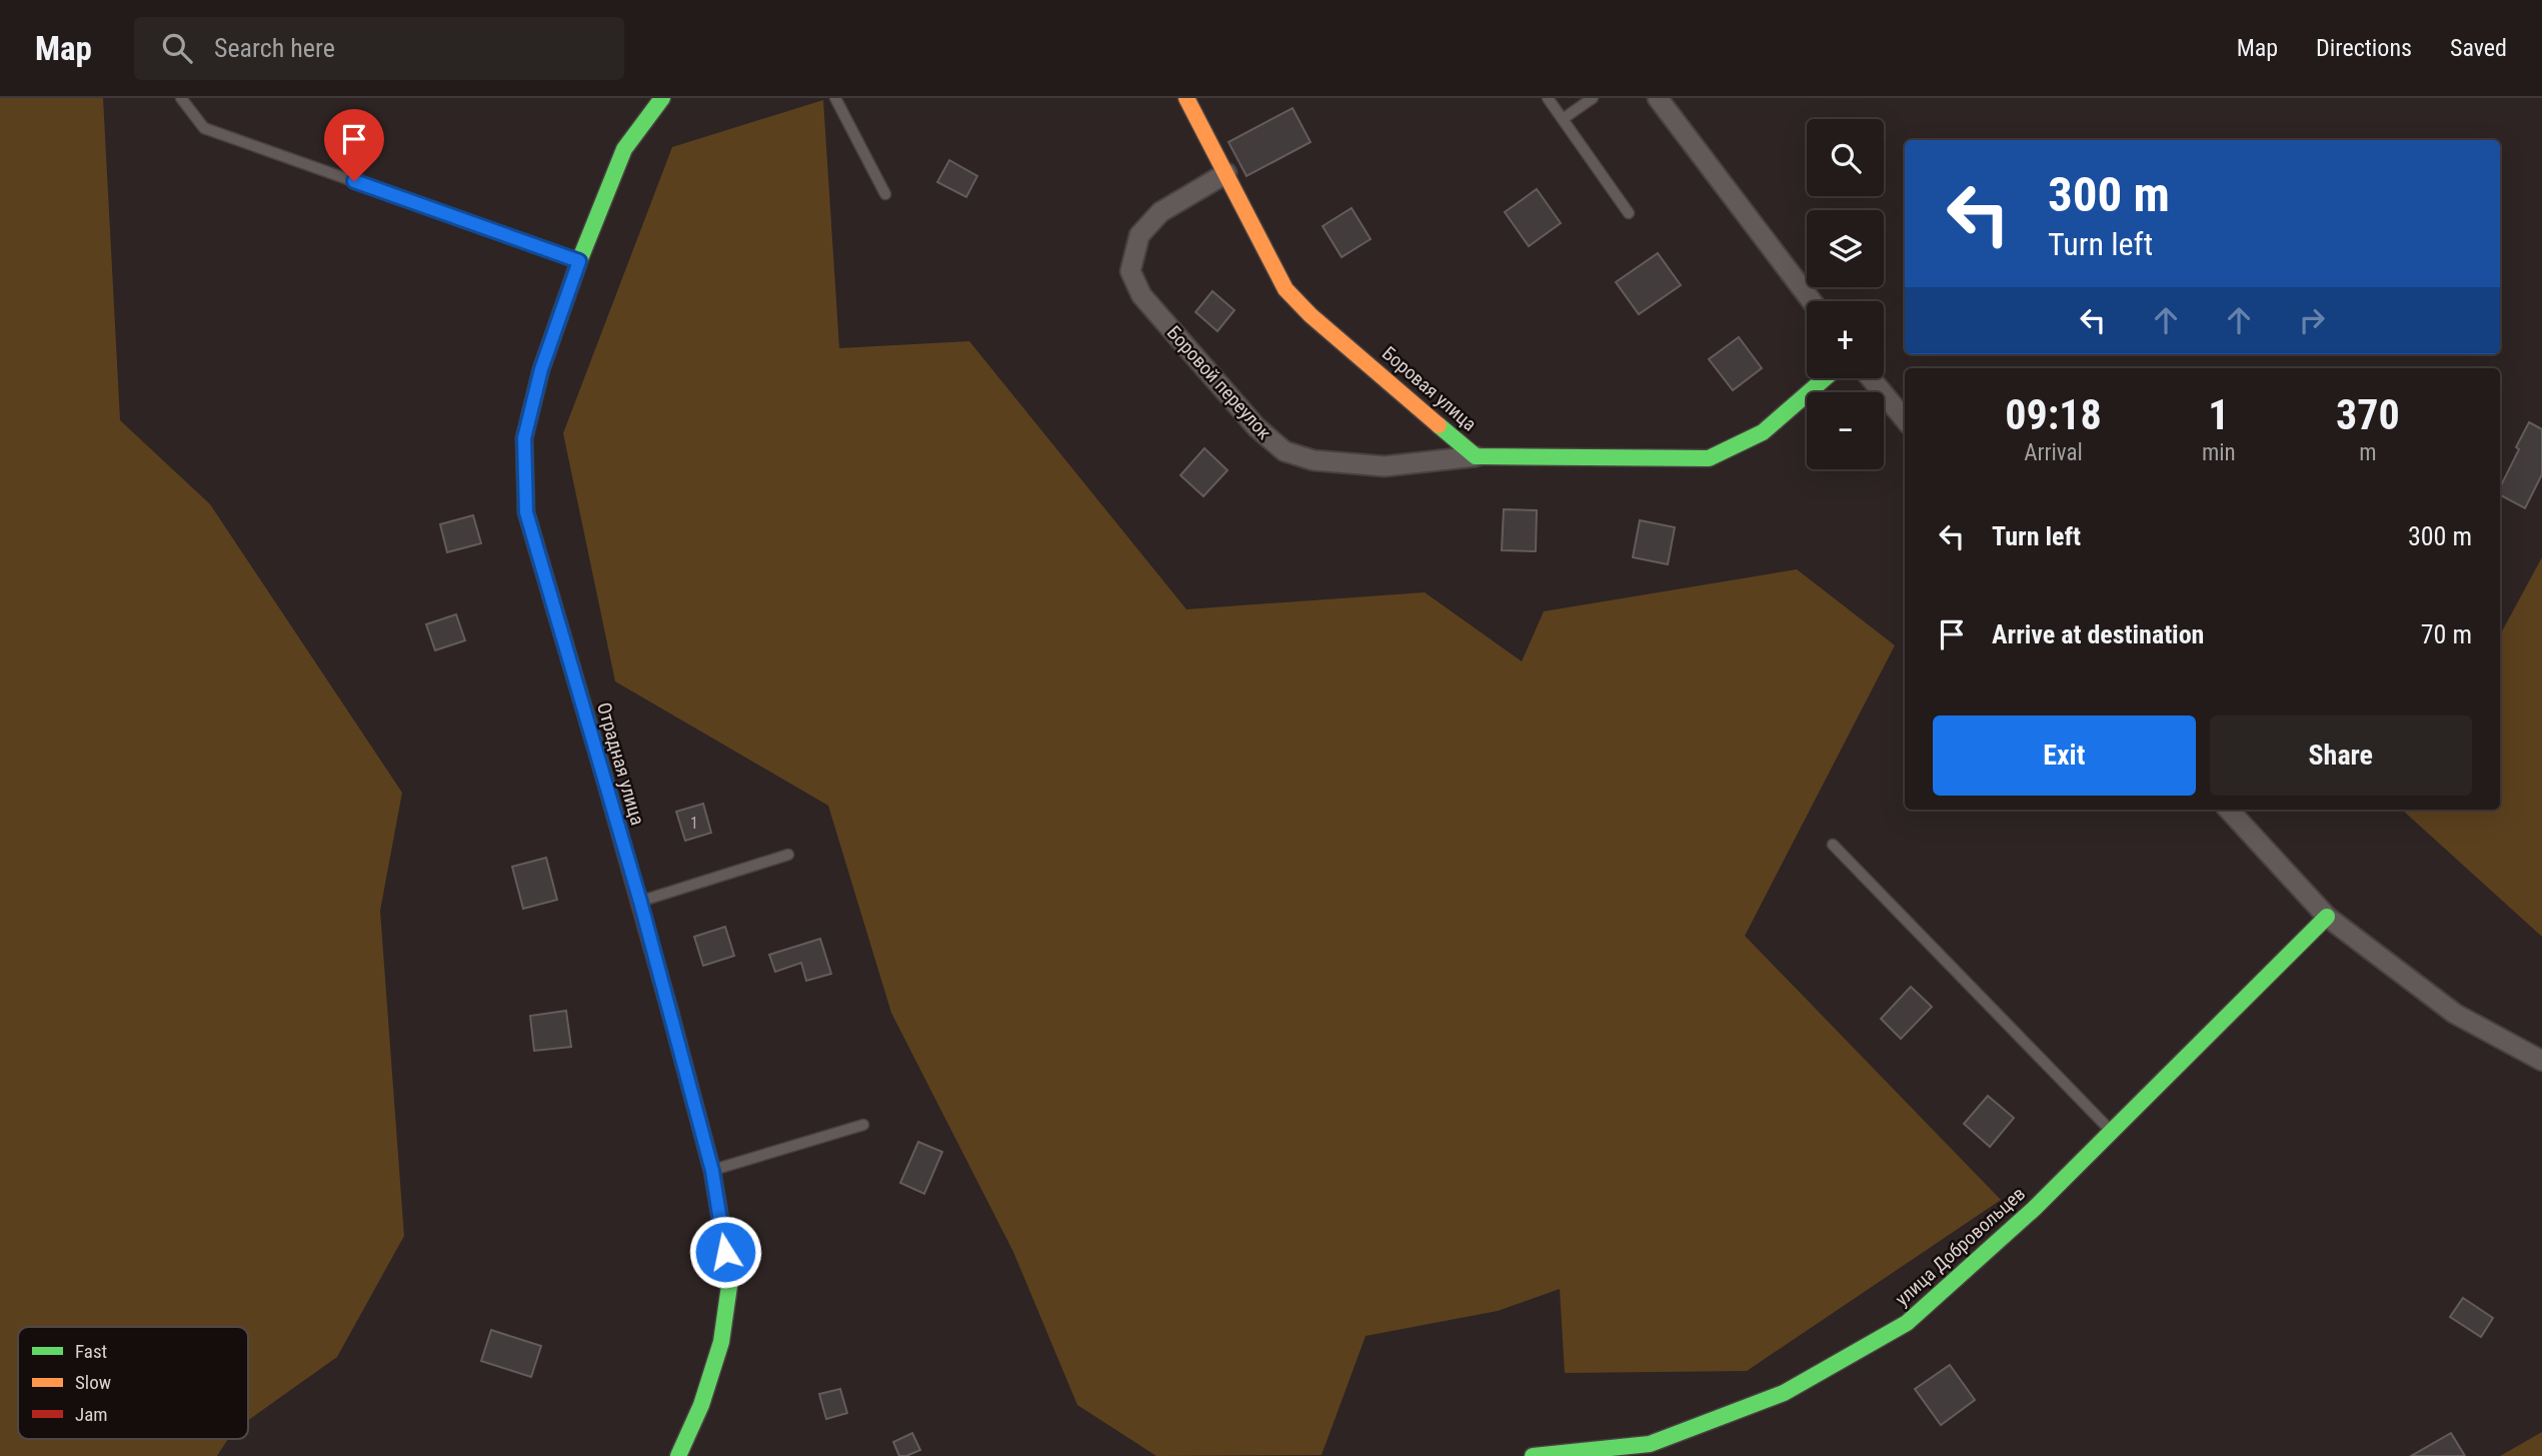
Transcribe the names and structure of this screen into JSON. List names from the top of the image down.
{
  "streets": {
    "street": [
      "Боровой переулок",
      "Боровая улица",
      "Отрадная улица",
      "улица Добровольцев"
    ]
  },
  "crossings": [
    ["Боровой переулок", "Боровая улица"]
  ],
  "house_numbers": ["1"],
  "legend": ["Fast", "Slow", "Jam"],
  "page": {
    "header": "Map",
    "search": "Search here",
    "nav": ["Map", "Directions", "Saved"],
    "map_buttons": ["+", "−"],
    "turn": ["300 m", "Turn left"],
    "eta": [
      "09:18",
      "Arrival",
      "1",
      "min",
      "370",
      "m"
    ],
    "list": [
      {
        "name": "Turn left",
        "value": "300 m"
      },
      {
        "name": "Arrive at destination",
        "value": "70 m"
      }
    ],
    "buttons": ["Exit", "Share"]
  }
}
